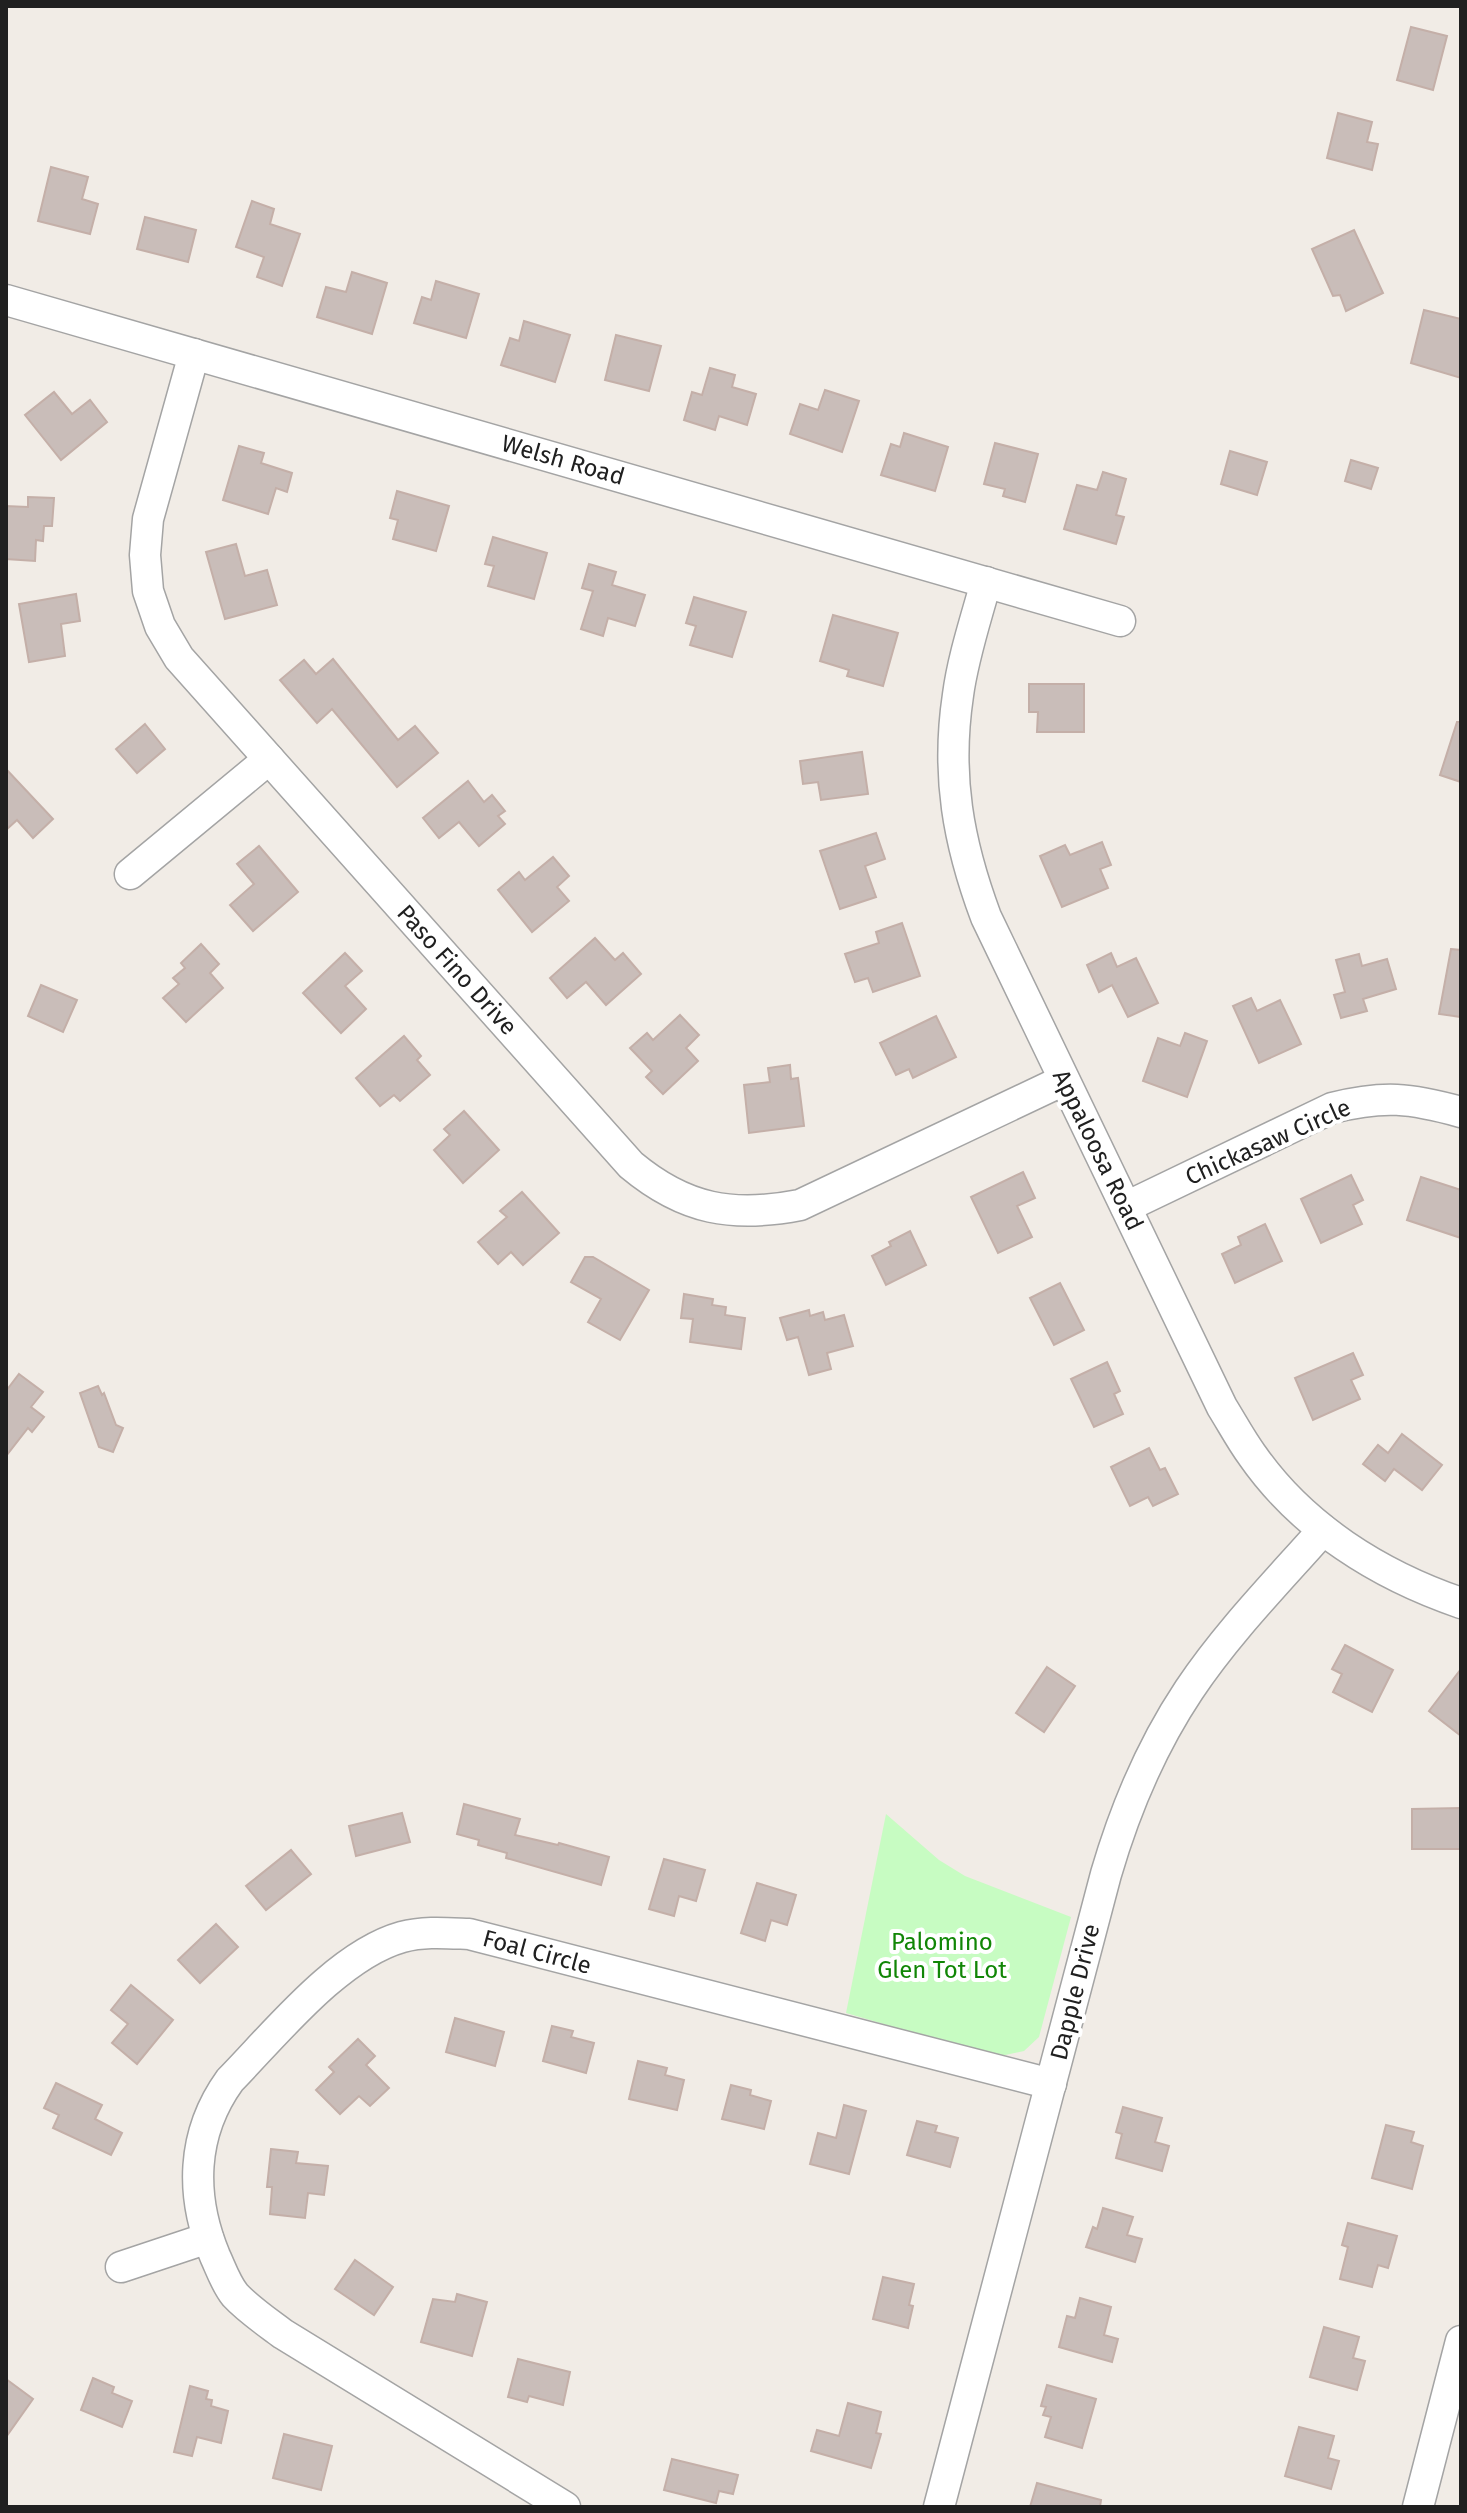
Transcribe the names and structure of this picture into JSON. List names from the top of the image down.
{
  "streets": {
    "street": [
      "Welsh Road",
      "Paso Fino Drive",
      "Chickasaw Circle",
      "Appaloosa Road",
      "Foal Circle",
      "Dapple Drive"
    ]
  },
  "crossings": [
    ["Welsh Road", "Paso Fino Drive"],
    ["Welsh Road", "Appaloosa Road"],
    ["Paso Fino Drive", "Appaloosa Road"],
    ["Chickasaw Circle", "Appaloosa Road"],
    ["Appaloosa Road", "Dapple Drive"],
    ["Foal Circle", "Dapple Drive"]
  ],
  "parks": ["Palomino Glen Tot Lot"]
}
